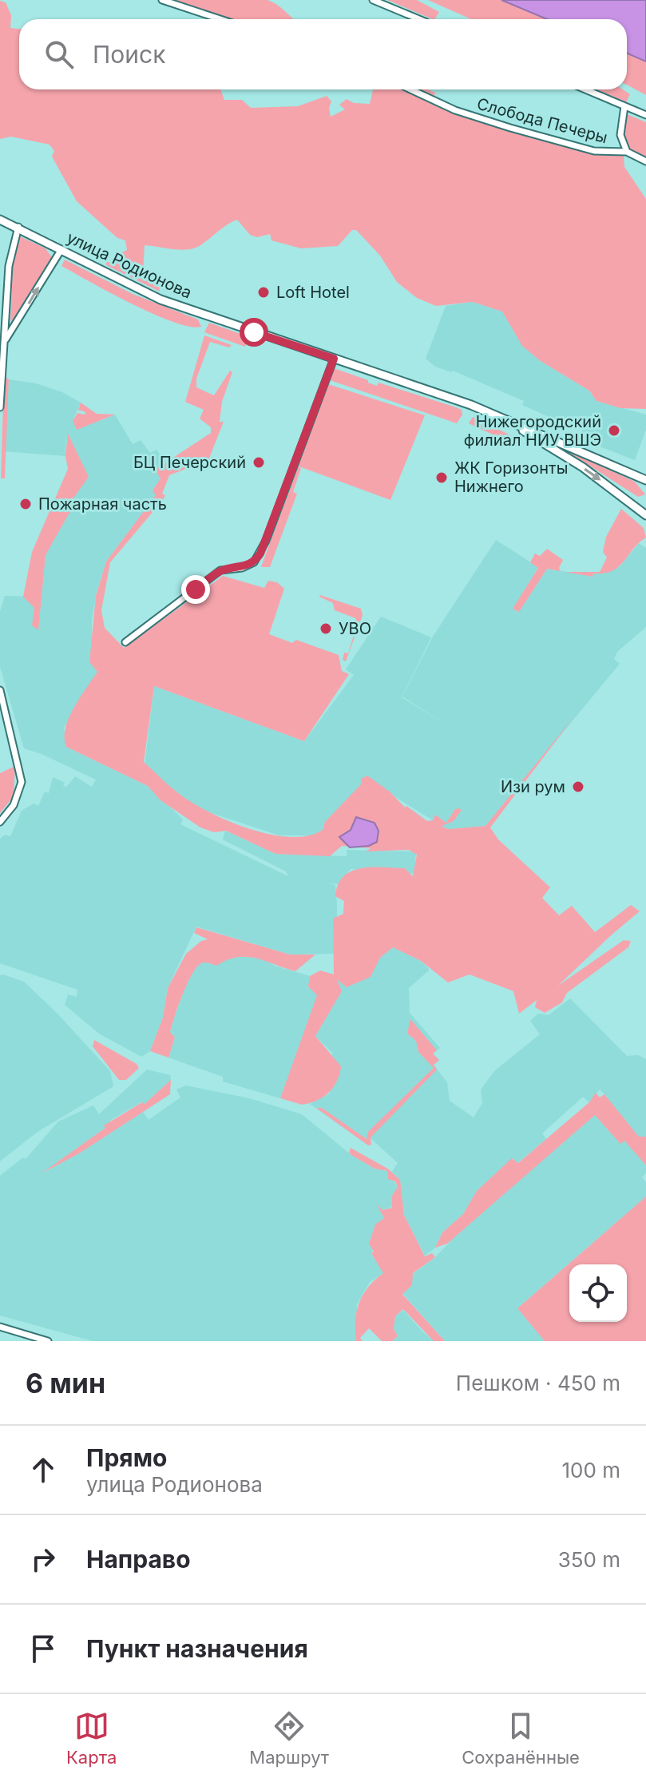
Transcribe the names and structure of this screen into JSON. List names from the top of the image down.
{
  "streets": {
    "main road": ["улица Родионова"],
    "street": ["Слобода Печеры"]
  },
  "places": [
    "Loft Hotel",
    "Нижегородский филиал НИУ ВШЭ",
    "БЦ Печерский",
    "ЖК Горизонты Нижнего",
    "Пожарная часть",
    "УВО",
    "Изи рум"
  ],
  "page": {
    "search": "Поиск",
    "heading": ["6 мин", "Пешком · 450 m"],
    "list": [
      ["Прямо", "улица Родионова", "100 m"],
      ["Направо", "350 m"],
      "Пункт назначения"
    ],
    "nav": ["Карта", "Маршрут", "Сохранённые"]
  }
}
